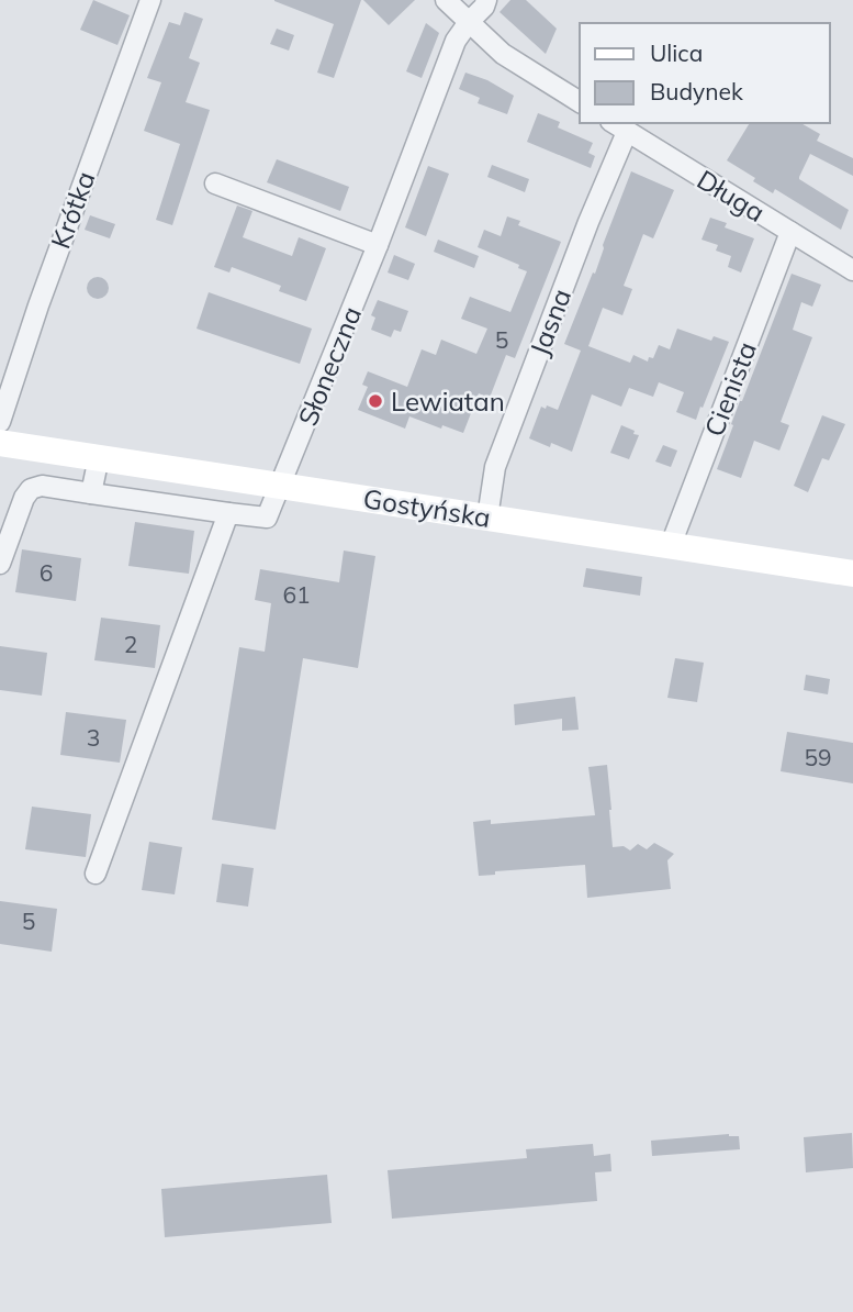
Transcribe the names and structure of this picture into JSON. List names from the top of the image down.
{
  "streets": {
    "main road": ["Gostyńska"],
    "street": [
      "Długa",
      "Krótka",
      "Jasna",
      "Słoneczna",
      "Cienista"
    ]
  },
  "crossings": [
    ["Długa", "Jasna"],
    ["Długa", "Cienista"],
    ["Jasna", "Gostyńska"],
    ["Słoneczna", "Gostyńska"],
    ["Cienista", "Gostyńska"]
  ],
  "places": ["Lewiatan"],
  "house_numbers": [
    "5",
    "6",
    "61",
    "2",
    "3",
    "59",
    "5"
  ],
  "legend": ["Ulica", "Budynek"]
}
